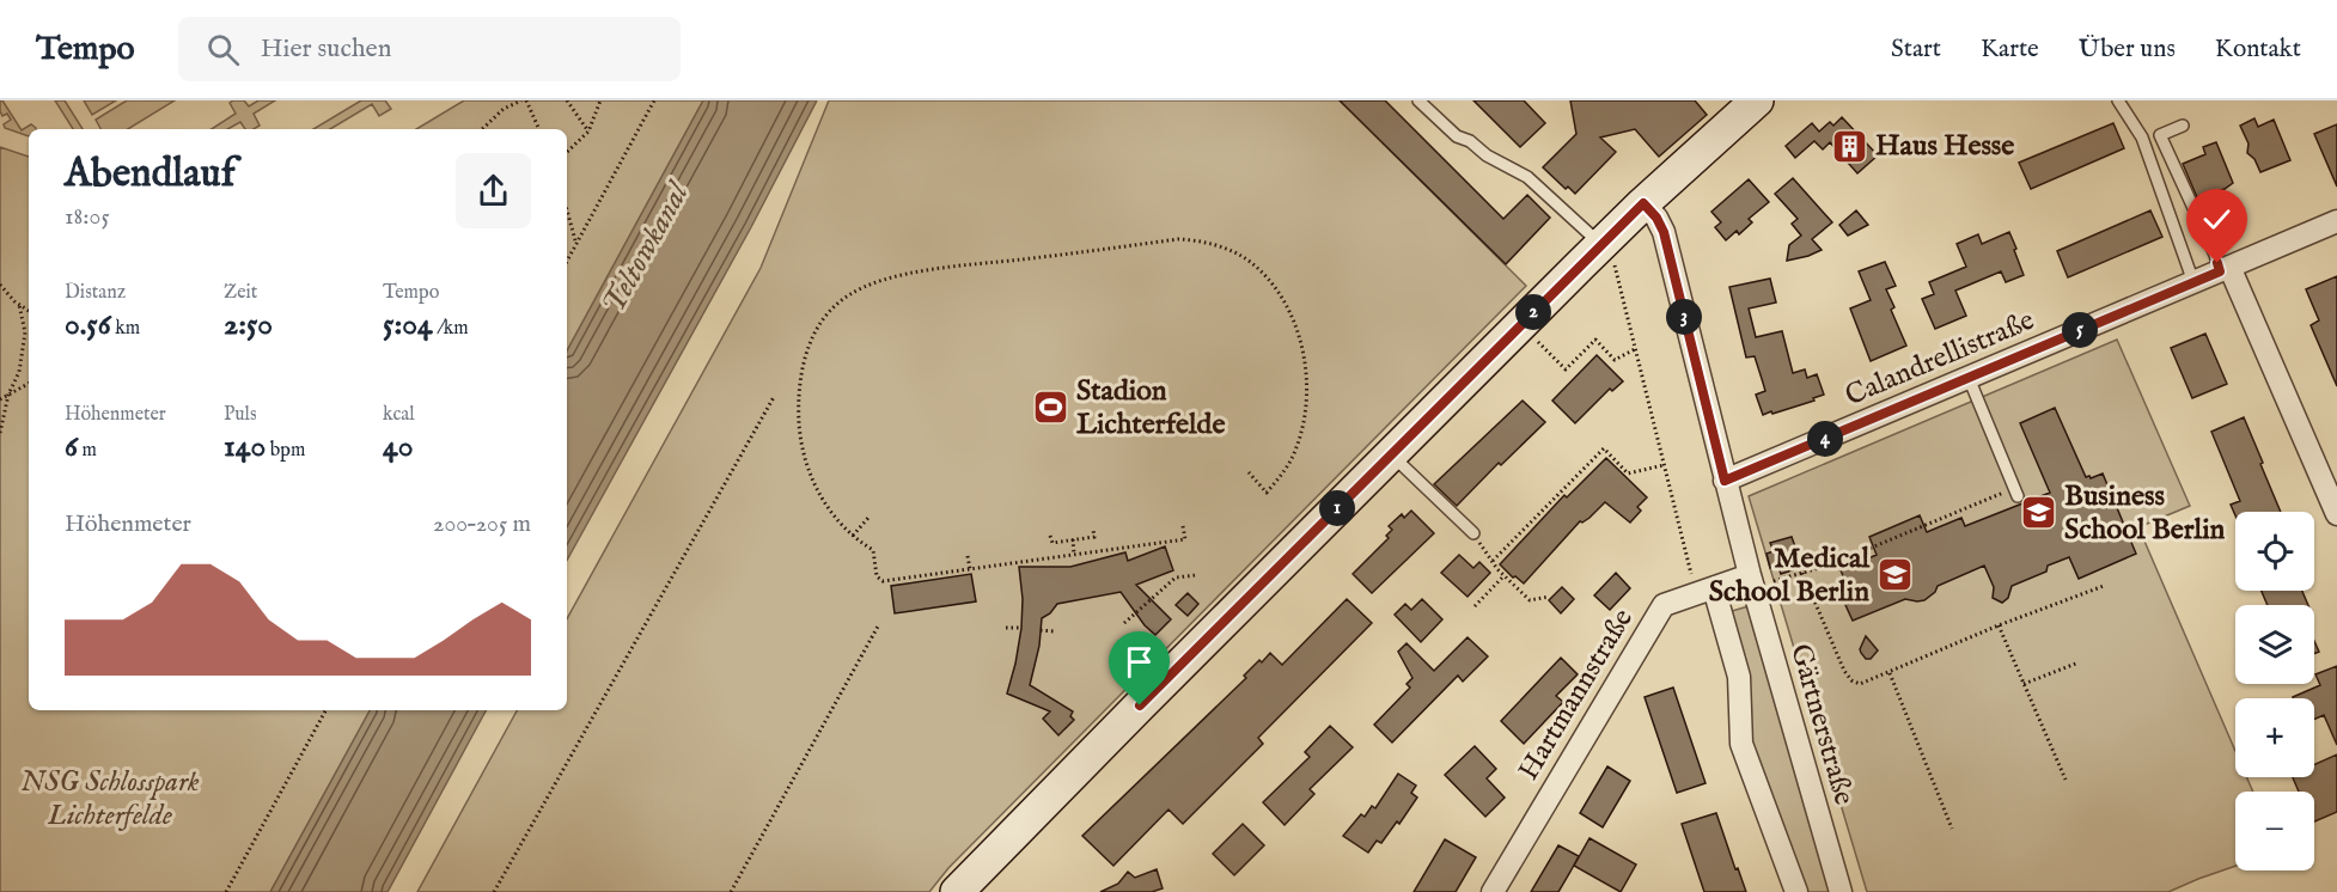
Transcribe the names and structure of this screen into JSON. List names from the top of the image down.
{
  "streets": {
    "street": ["Calandrellistraße", "Hartmannstraße", "Gärtnerstraße"]
  },
  "crossings": [
    ["Calandrellistraße", "Gärtnerstraße"],
    ["Hartmannstraße", "Gärtnerstraße"]
  ],
  "water": ["Teltowkanal"],
  "parks": ["NSG Schlosspark Lichterfelde"],
  "places": {
    "building": ["Haus Hesse"],
    "sports": ["Stadion Lichterfelde"],
    "school or university": ["Business School Berlin", "Medical School Berlin"]
  },
  "page": {
    "header": "Tempo",
    "search": "Hier suchen",
    "nav": [
      "Start",
      "Karte",
      "Über uns",
      "Kontakt"
    ],
    "heading": ["Abendlauf", "18:05"],
    "stats": [
      ["Distanz", "0.56 km"],
      ["Zeit", "2:50"],
      ["Tempo", "5:04 /km"],
      ["Höhenmeter", "6 m"],
      ["Puls", "140 bpm"],
      ["kcal", "40"]
    ],
    "pins": [
      "2",
      "3",
      "5",
      "4",
      "1"
    ],
    "chart": ["Höhenmeter", "200–205 m"],
    "map_buttons": ["+", "−"]
  }
}
